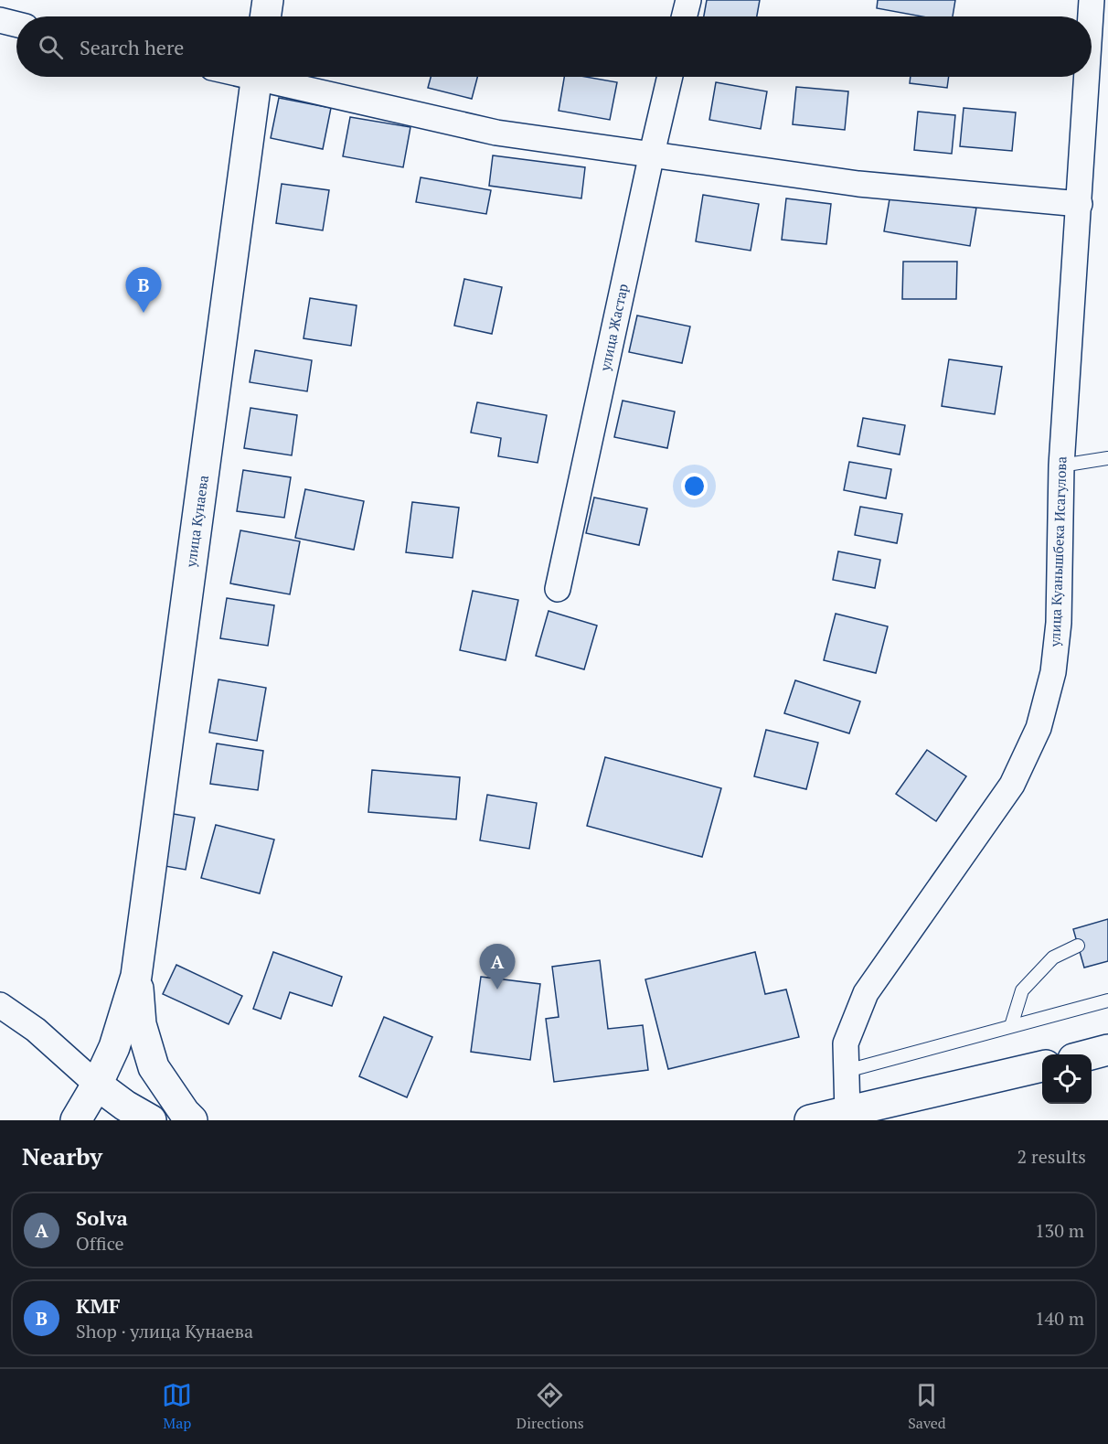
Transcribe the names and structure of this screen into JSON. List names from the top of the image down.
{
  "streets": {
    "main road": ["улица Кунаева"],
    "street": ["улица Жастар", "улица Куанышбека Исагулова"]
  },
  "page": {
    "search": "Search here",
    "pins": ["B", "A"],
    "heading": ["Nearby", "2 results"],
    "list": [
      {
        "mark": "A",
        "name": "Solva",
        "note": "Office",
        "value": "130 m"
      },
      {
        "mark": "B",
        "name": "KMF",
        "note": "Shop · улица Кунаева",
        "value": "140 m"
      }
    ],
    "nav": ["Map", "Directions", "Saved"]
  }
}
